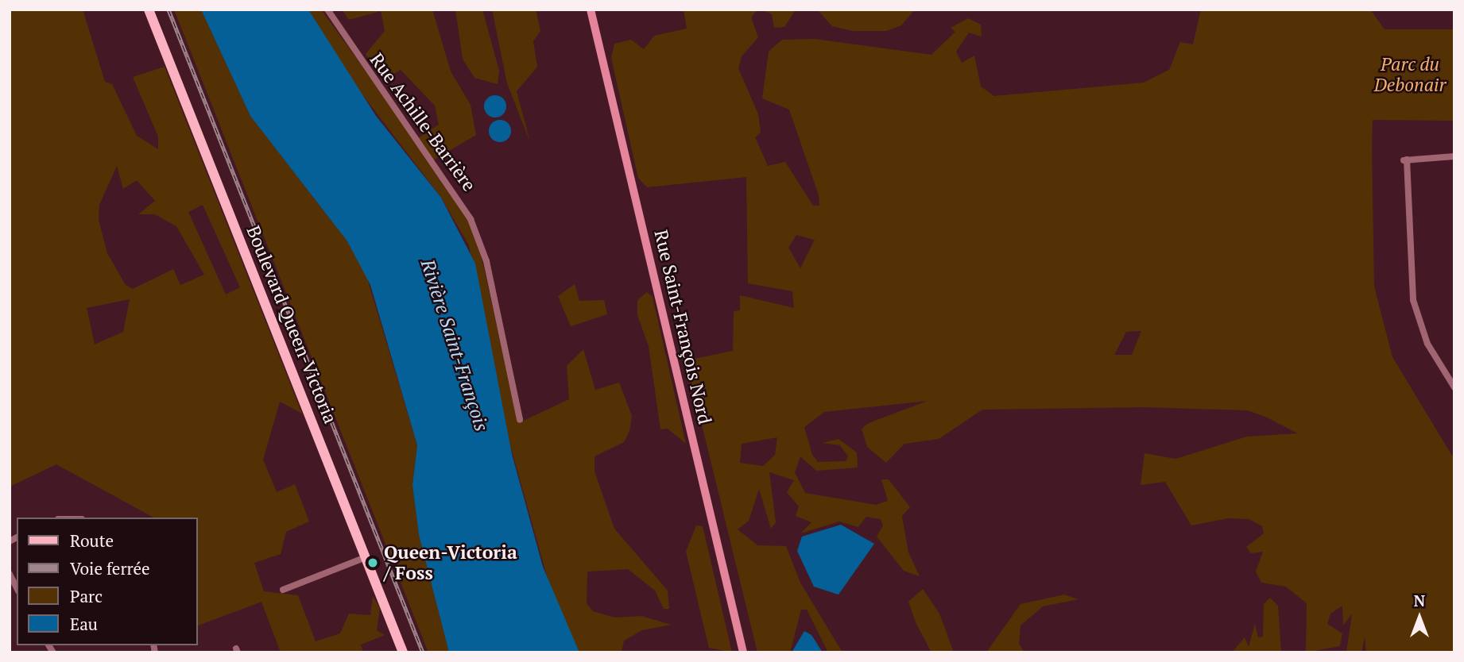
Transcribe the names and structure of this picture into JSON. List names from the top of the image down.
{
  "streets": {
    "main road": ["Boulevard Queen-Victoria"],
    "street": ["Rue Achille-Barrière", "Rue Saint-François Nord"]
  },
  "water": ["Rivière Saint-François"],
  "parks": ["Parc du Debonair"],
  "places": ["Queen-Victoria / Foss"],
  "legend": [
    "Route",
    "Voie ferrée",
    "Parc",
    "Eau"
  ],
  "north": "top"
}
